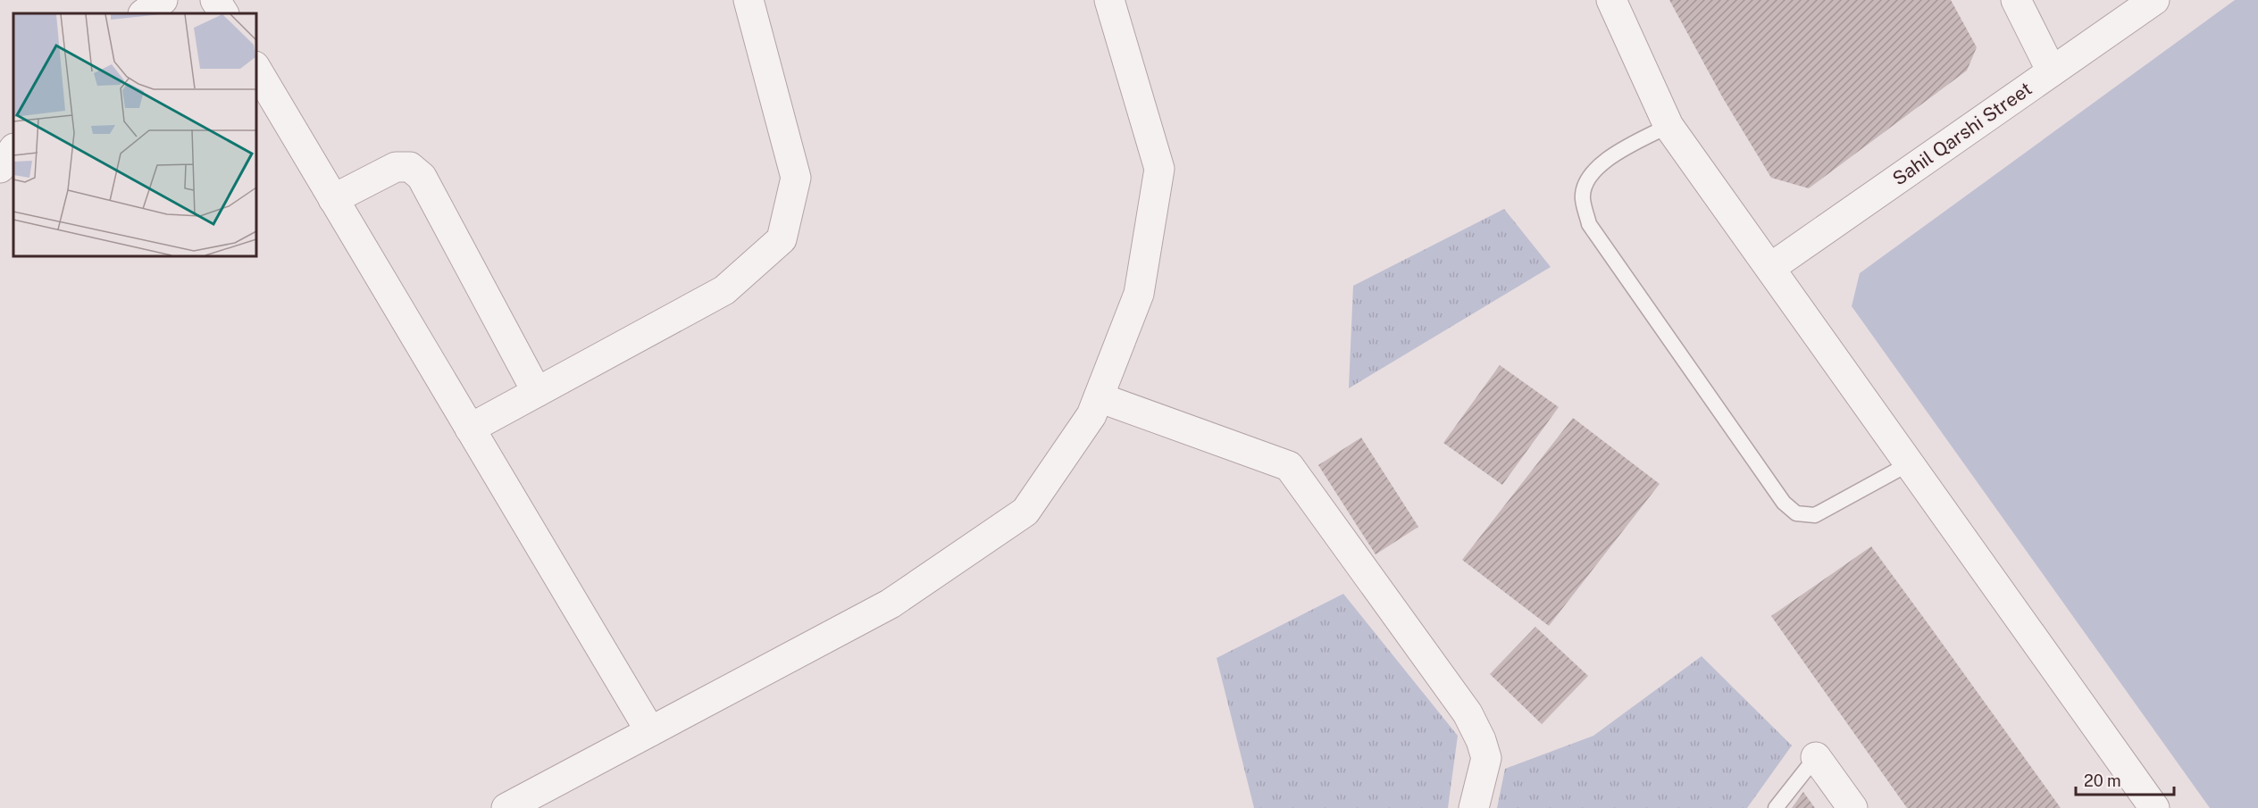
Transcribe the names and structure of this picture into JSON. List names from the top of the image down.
{
  "streets": {
    "street": ["Sahil Qarshi Street"]
  },
  "scale_bar": "20 m"
}
